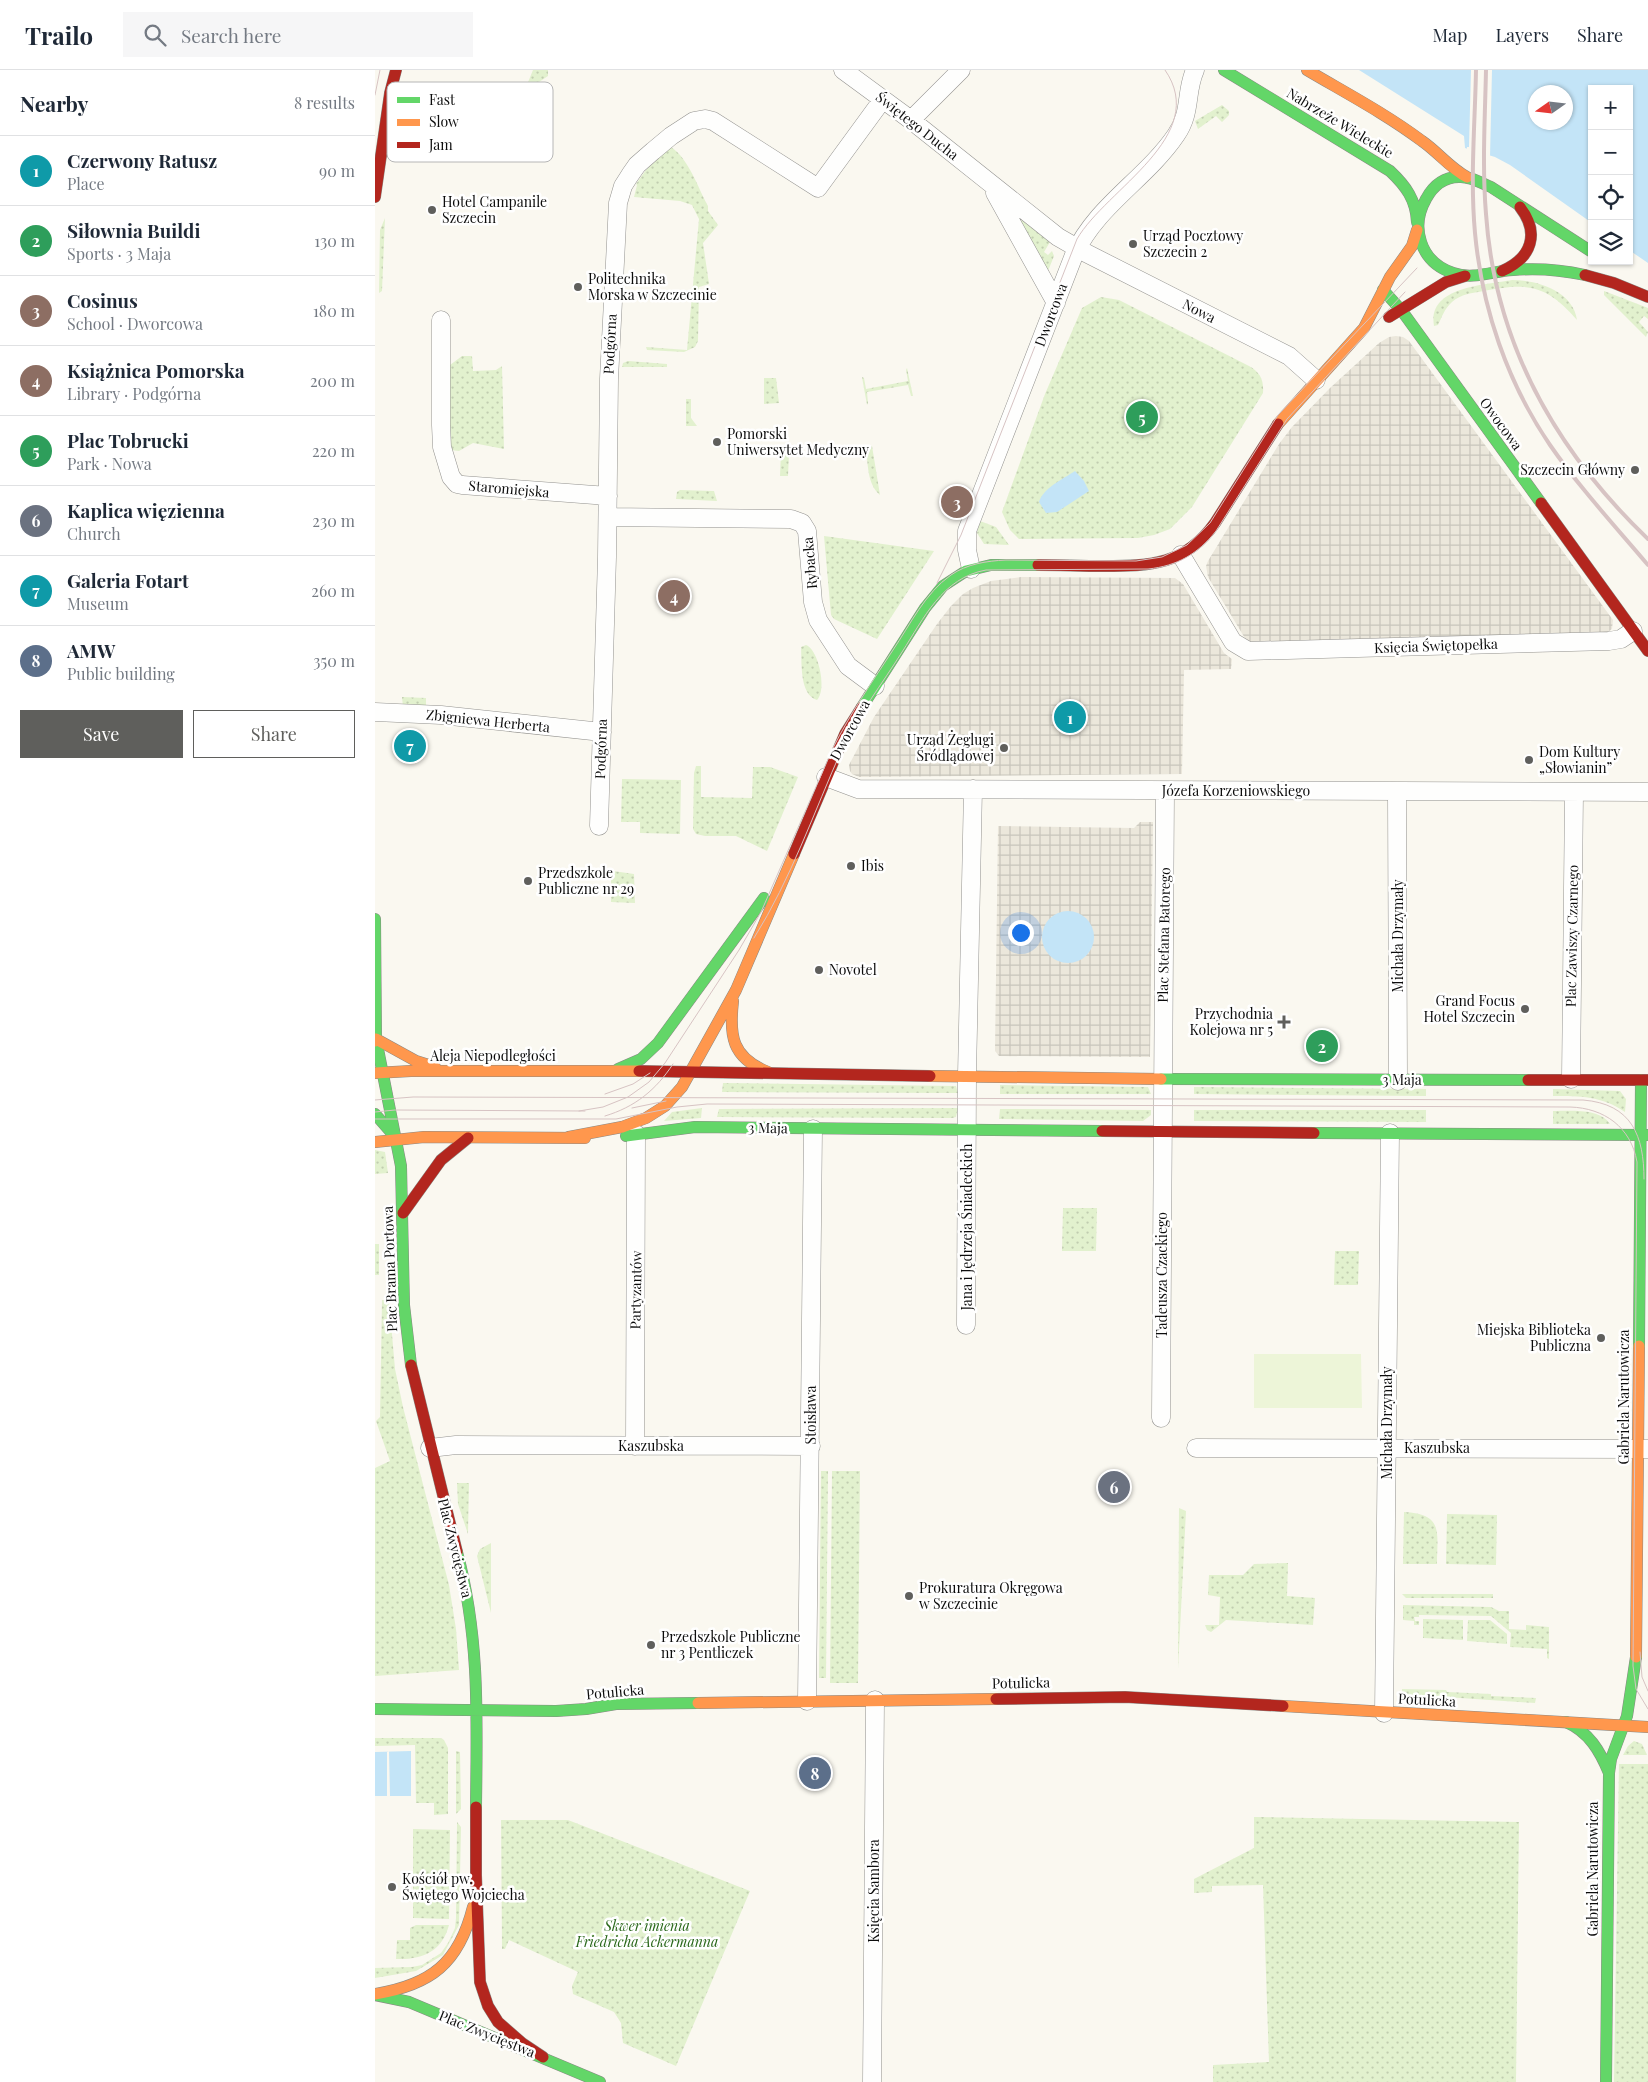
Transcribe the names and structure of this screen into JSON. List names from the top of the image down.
{
  "streets": {
    "street": [
      "Nabrzeże Wieleckie",
      "Świętego Ducha",
      "Nowa",
      "Dworcowa",
      "Podgórna",
      "Owocowa",
      "Staromiejska",
      "Rybacka",
      "Księcia Świętopełka",
      "Zbigniewa Herberta",
      "Józefa Korzeniowskiego",
      "Plac Stefana Batorego",
      "Michała Drzymały",
      "Plac Zawiszy Czarnego",
      "Aleja Niepodległości",
      "3 Maja",
      "Jana i Jędrzeja Śniadeckich",
      "Plac Brama Portowa",
      "Tadeusza Czackiego",
      "Partyzantów",
      "Gabriela Narutowicza",
      "Stoisława",
      "Kaszubska",
      "Plac Zwycięstwa",
      "Potulicka",
      "Księcia Sambora"
    ]
  },
  "crossings": [
    ["Świętego Ducha", "Nowa"],
    ["Świętego Ducha", "Dworcowa"],
    ["Świętego Ducha", "Podgórna"],
    ["Nowa", "Dworcowa"],
    ["Dworcowa", "Rybacka"],
    ["Dworcowa", "Józefa Korzeniowskiego"],
    ["Dworcowa", "Aleja Niepodległości"],
    ["Dworcowa", "3 Maja"],
    ["Podgórna", "Staromiejska"],
    ["Podgórna", "Rybacka"],
    ["Podgórna", "Zbigniewa Herberta"],
    ["Owocowa", "Księcia Świętopełka"],
    ["Józefa Korzeniowskiego", "Plac Stefana Batorego"],
    ["Józefa Korzeniowskiego", "Michała Drzymały"],
    ["Józefa Korzeniowskiego", "Plac Zawiszy Czarnego"],
    ["Plac Stefana Batorego", "3 Maja"],
    ["Michała Drzymały", "3 Maja"],
    ["Michała Drzymały", "Kaszubska"],
    ["Michała Drzymały", "Potulicka"],
    ["Plac Zawiszy Czarnego", "3 Maja"],
    ["Aleja Niepodległości", "3 Maja"],
    ["3 Maja", "Jana i Jędrzeja Śniadeckich"],
    ["3 Maja", "Tadeusza Czackiego"],
    ["3 Maja", "Partyzantów"],
    ["3 Maja", "Gabriela Narutowicza"],
    ["3 Maja", "Stoisława"],
    ["Plac Brama Portowa", "Kaszubska"],
    ["Plac Brama Portowa", "Plac Zwycięstwa"],
    ["Partyzantów", "Kaszubska"],
    ["Gabriela Narutowicza", "Kaszubska"],
    ["Gabriela Narutowicza", "Potulicka"],
    ["Stoisława", "Kaszubska"],
    ["Stoisława", "Potulicka"],
    ["Kaszubska", "Plac Zwycięstwa"],
    ["Plac Zwycięstwa", "Potulicka"],
    ["Potulicka", "Księcia Sambora"]
  ],
  "parks": ["Skwer imienia Friedricha Ackermanna"],
  "places": {
    "other": [
      "Hotel Campanile Szczecin",
      "Urząd Pocztowy Szczecin 2",
      "Politechnika Morska w Szczecinie",
      "Pomorski Uniwersytet Medyczny",
      "Szczecin Główny",
      "Urząd Żeglugi Śródlądowej",
      "Dom Kultury „Słowianin”",
      "Ibis",
      "Przedszkole Publiczne nr 29",
      "Novotel",
      "Grand Focus Hotel Szczecin",
      "Miejska Biblioteka Publiczna",
      "Prokuratura Okręgowa w Szczecinie",
      "Przedszkole Publiczne nr 3 Pentliczek",
      "Kościół pw. Świętego Wojciecha"
    ],
    "health": ["Przychodnia Kolejowa nr 5"]
  },
  "legend": ["Fast", "Slow", "Jam"],
  "north": "left",
  "page": {
    "header": "Trailo",
    "search": "Search here",
    "nav": ["Map", "Layers", "Share"],
    "heading": ["Nearby", "8 results"],
    "map_buttons": ["+", "−"],
    "list": [
      {
        "mark": "1",
        "name": "Czerwony Ratusz",
        "note": "Place",
        "value": "90 m"
      },
      {
        "mark": "2",
        "name": "Siłownia Buildi",
        "note": "Sports · 3 Maja",
        "value": "130 m"
      },
      {
        "mark": "3",
        "name": "Cosinus",
        "note": "School · Dworcowa",
        "value": "180 m"
      },
      {
        "mark": "4",
        "name": "Książnica Pomorska",
        "note": "Library · Podgórna",
        "value": "200 m"
      },
      {
        "mark": "5",
        "name": "Plac Tobrucki",
        "note": "Park · Nowa",
        "value": "220 m"
      },
      {
        "mark": "6",
        "name": "Kaplica więzienna",
        "note": "Church",
        "value": "230 m"
      },
      {
        "mark": "7",
        "name": "Galeria Fotart",
        "note": "Museum",
        "value": "260 m"
      },
      {
        "mark": "8",
        "name": "AMW",
        "note": "Public building",
        "value": "350 m"
      }
    ],
    "pins": [
      "5",
      "3",
      "4",
      "1",
      "7",
      "2",
      "6",
      "8"
    ],
    "buttons": ["Save", "Share"]
  }
}
